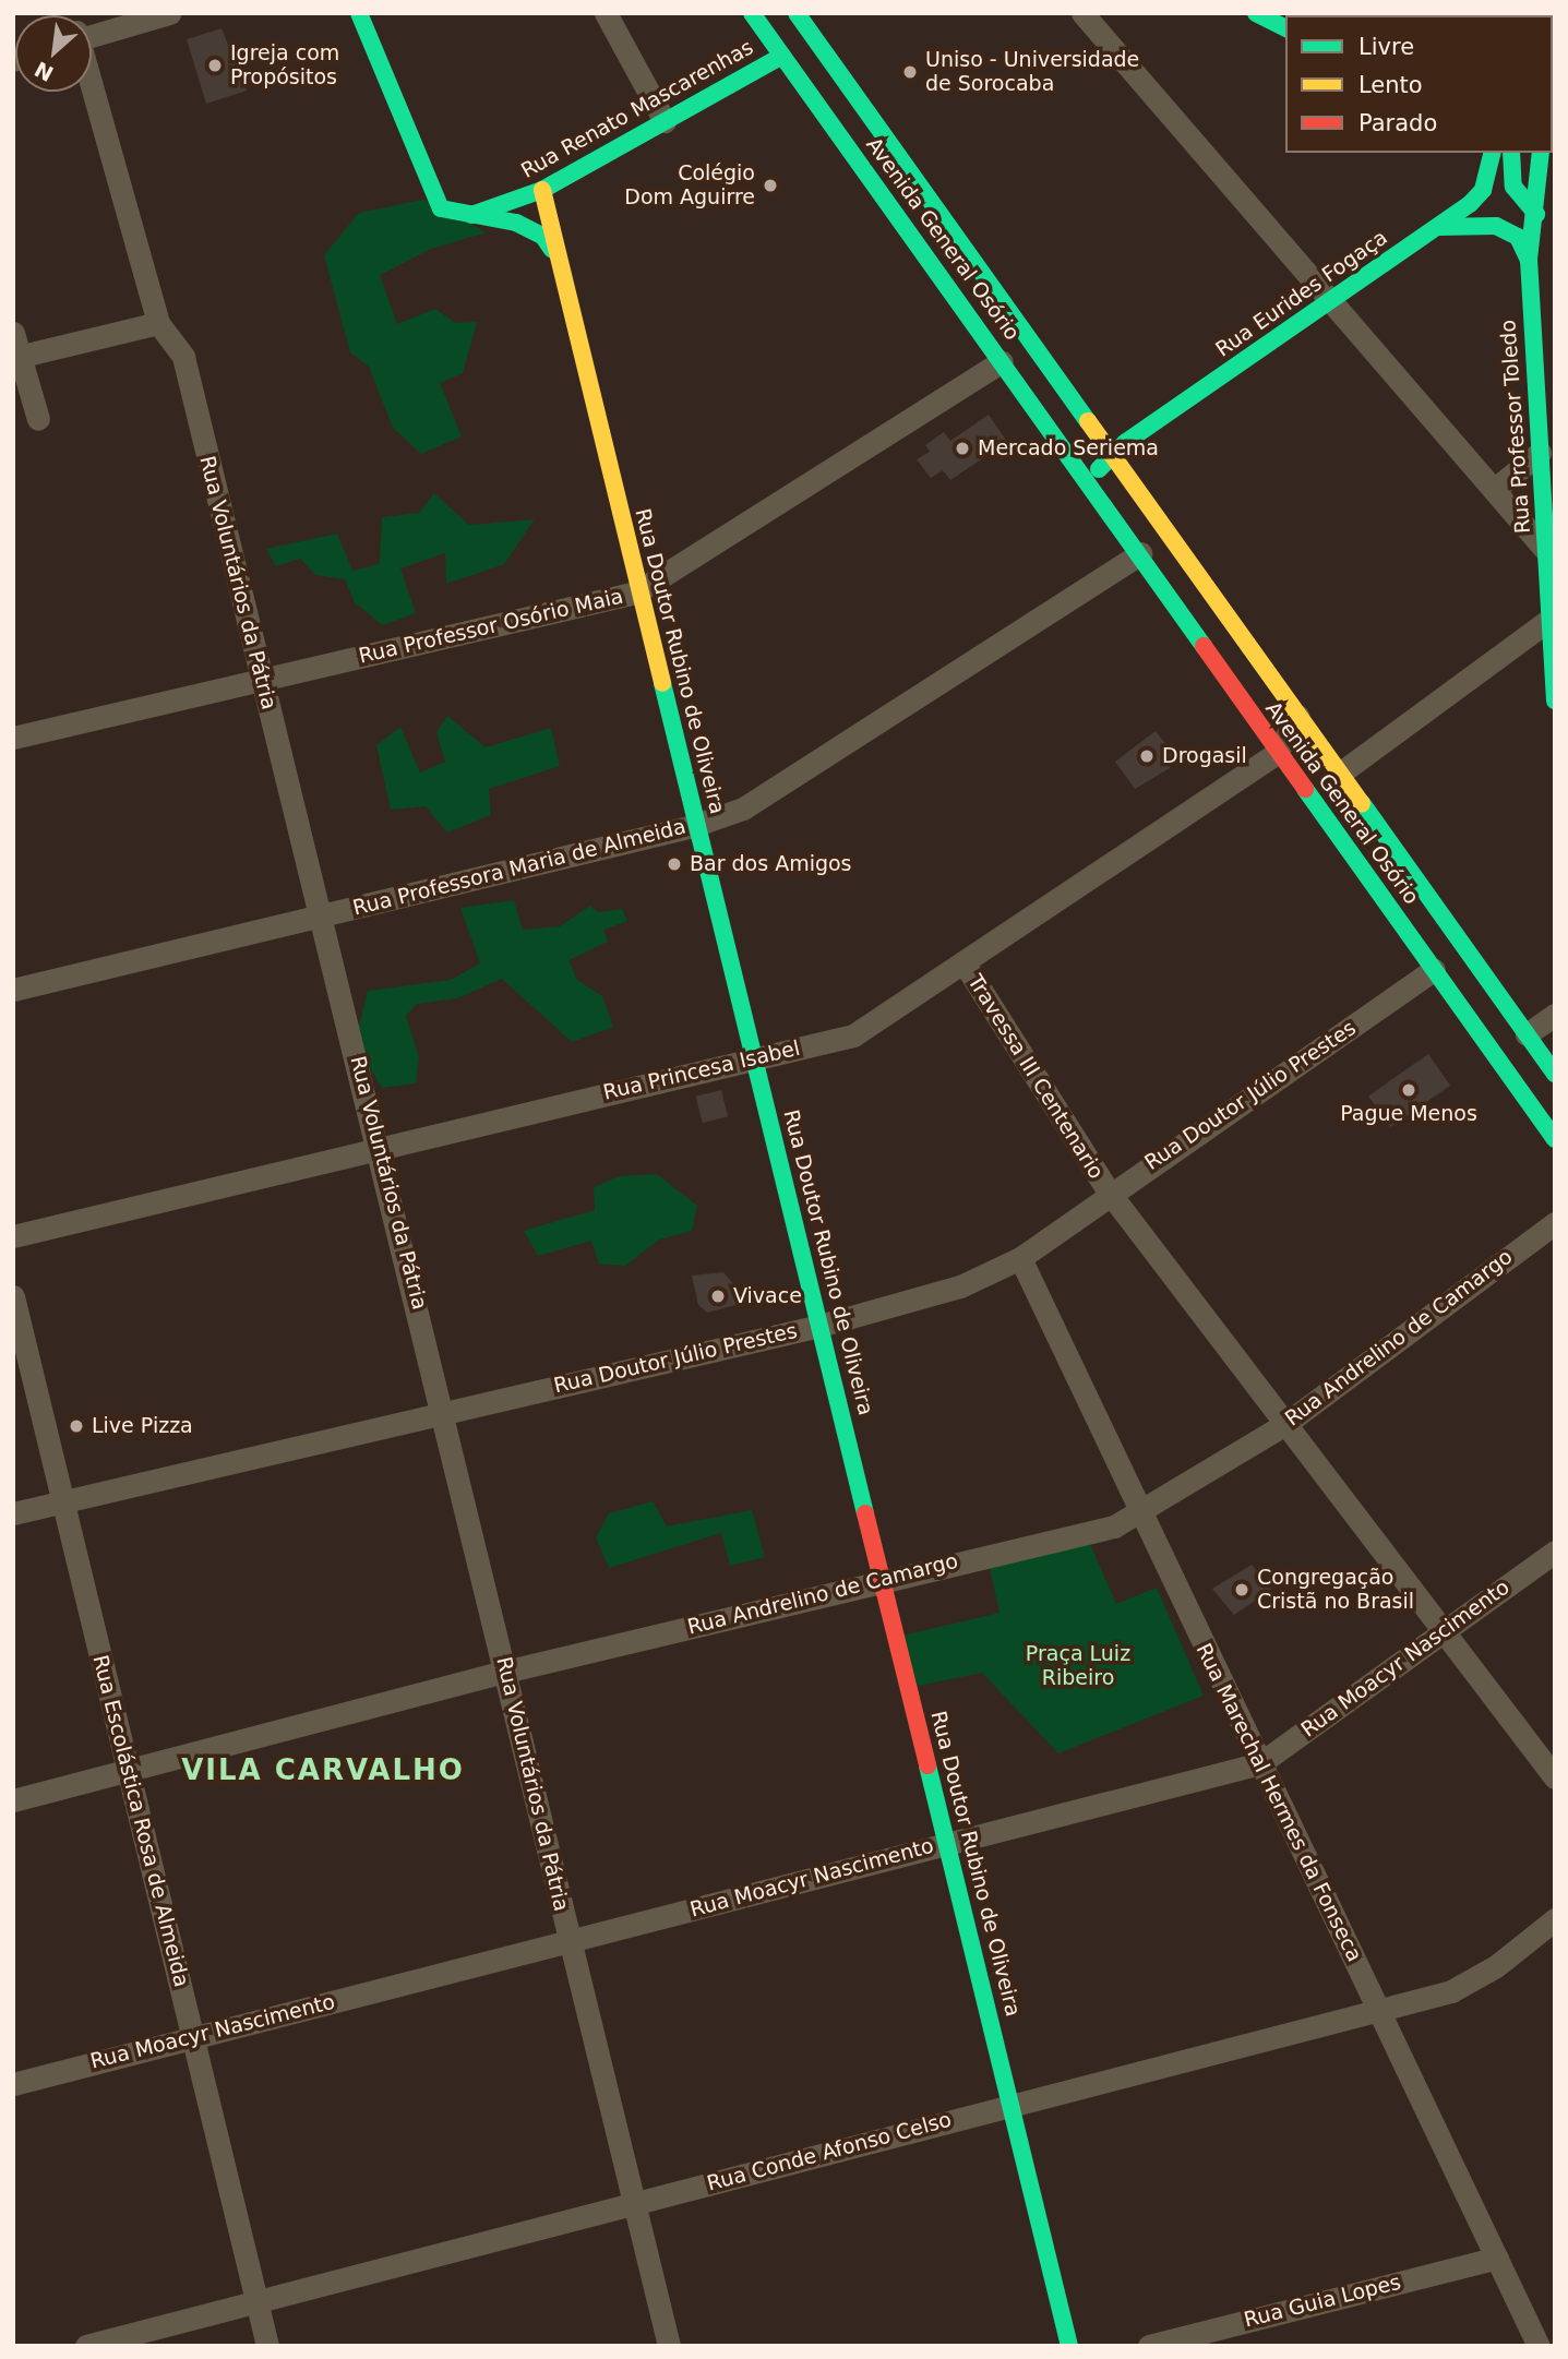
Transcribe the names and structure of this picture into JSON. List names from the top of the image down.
{
  "streets": {
    "street": [
      "Rua Renato Mascarenhas",
      "Avenida General Osório",
      "Rua Eurides Fogaça",
      "Rua Professor Toledo",
      "Rua Voluntários da Pátria",
      "Rua Professor Osório Maia",
      "Rua Doutor Rubino de Oliveira",
      "Rua Professora Maria de Almeida",
      "Rua Princesa Isabel",
      "Travessa III Centenario",
      "Rua Doutor Júlio Prestes",
      "Rua Andrelino de Camargo",
      "Rua Moacyr Nascimento",
      "Rua Marechal Hermes da Fonseca",
      "Rua Escolástica Rosa de Almeida",
      "Rua Conde Afonso Celso",
      "Rua Guia Lopes"
    ]
  },
  "crossings": [
    ["Rua Renato Mascarenhas", "Avenida General Osório"],
    ["Rua Renato Mascarenhas", "Rua Doutor Rubino de Oliveira"],
    ["Avenida General Osório", "Rua Eurides Fogaça"],
    ["Avenida General Osório", "Rua Professor Osório Maia"],
    ["Avenida General Osório", "Rua Professora Maria de Almeida"],
    ["Avenida General Osório", "Rua Princesa Isabel"],
    ["Avenida General Osório", "Rua Doutor Júlio Prestes"],
    ["Rua Voluntários da Pátria", "Rua Professor Osório Maia"],
    ["Rua Voluntários da Pátria", "Rua Professora Maria de Almeida"],
    ["Rua Voluntários da Pátria", "Rua Princesa Isabel"],
    ["Rua Voluntários da Pátria", "Rua Doutor Júlio Prestes"],
    ["Rua Voluntários da Pátria", "Rua Andrelino de Camargo"],
    ["Rua Voluntários da Pátria", "Rua Moacyr Nascimento"],
    ["Rua Voluntários da Pátria", "Rua Conde Afonso Celso"],
    ["Rua Professor Osório Maia", "Rua Doutor Rubino de Oliveira"],
    ["Rua Doutor Rubino de Oliveira", "Rua Professora Maria de Almeida"],
    ["Rua Doutor Rubino de Oliveira", "Rua Princesa Isabel"],
    ["Rua Doutor Rubino de Oliveira", "Rua Doutor Júlio Prestes"],
    ["Rua Doutor Rubino de Oliveira", "Rua Andrelino de Camargo"],
    ["Rua Doutor Rubino de Oliveira", "Rua Moacyr Nascimento"],
    ["Rua Doutor Rubino de Oliveira", "Rua Conde Afonso Celso"],
    ["Rua Princesa Isabel", "Travessa III Centenario"],
    ["Travessa III Centenario", "Rua Doutor Júlio Prestes"],
    ["Travessa III Centenario", "Rua Andrelino de Camargo"],
    ["Travessa III Centenario", "Rua Moacyr Nascimento"],
    ["Rua Doutor Júlio Prestes", "Rua Marechal Hermes da Fonseca"],
    ["Rua Doutor Júlio Prestes", "Rua Escolástica Rosa de Almeida"],
    ["Rua Andrelino de Camargo", "Rua Marechal Hermes da Fonseca"],
    ["Rua Andrelino de Camargo", "Rua Escolástica Rosa de Almeida"],
    ["Rua Moacyr Nascimento", "Rua Marechal Hermes da Fonseca"],
    ["Rua Moacyr Nascimento", "Rua Escolástica Rosa de Almeida"],
    ["Rua Marechal Hermes da Fonseca", "Rua Conde Afonso Celso"],
    ["Rua Marechal Hermes da Fonseca", "Rua Guia Lopes"],
    ["Rua Escolástica Rosa de Almeida", "Rua Conde Afonso Celso"]
  ],
  "districts": ["VILA CARVALHO"],
  "parks": ["Praça Luiz Ribeiro"],
  "places": [
    "Igreja com Propósitos",
    "Uniso - Universidade de Sorocaba",
    "Colégio Dom Aguirre",
    "Mercado Seriema",
    "Drogasil",
    "Bar dos Amigos",
    "Pague Menos",
    "Vivace",
    "Live Pizza",
    "Congregação Cristã no Brasil"
  ],
  "legend": ["Livre", "Lento", "Parado"],
  "north": "bottom left"
}
